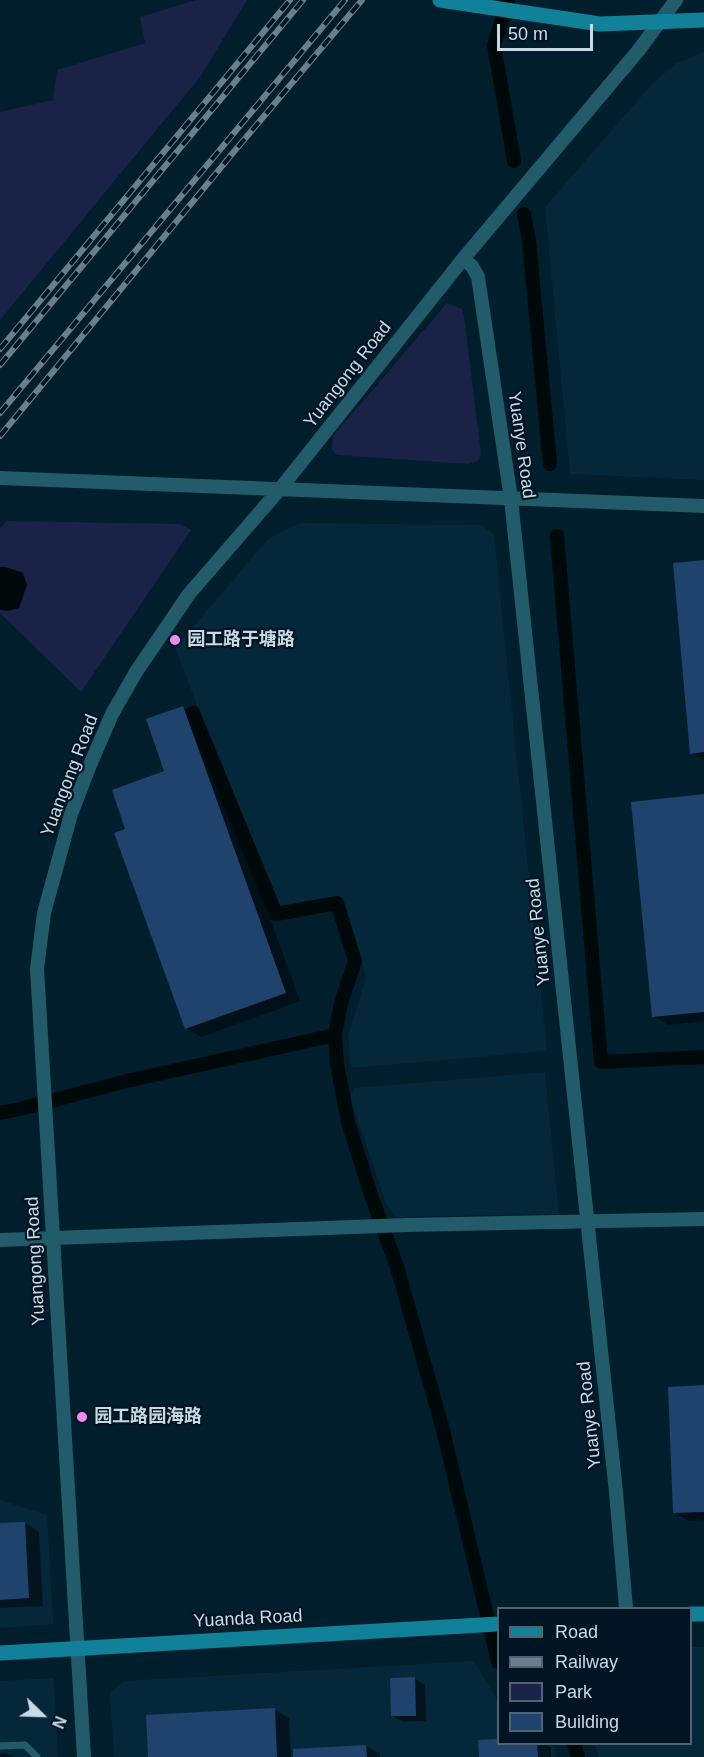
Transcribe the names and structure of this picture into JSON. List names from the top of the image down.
{
  "streets": {
    "street": ["Yuangong Road", "Yuanye Road", "Yuanda Road"]
  },
  "crossings": [
    ["Yuangong Road", "Yuanye Road"],
    ["Yuangong Road", "Yuanda Road"]
  ],
  "places": ["园工路于塘路", "园工路园海路"],
  "legend": [
    "Road",
    "Railway",
    "Park",
    "Building"
  ],
  "scale_bar": "50 m",
  "north": "bottom right"
}
